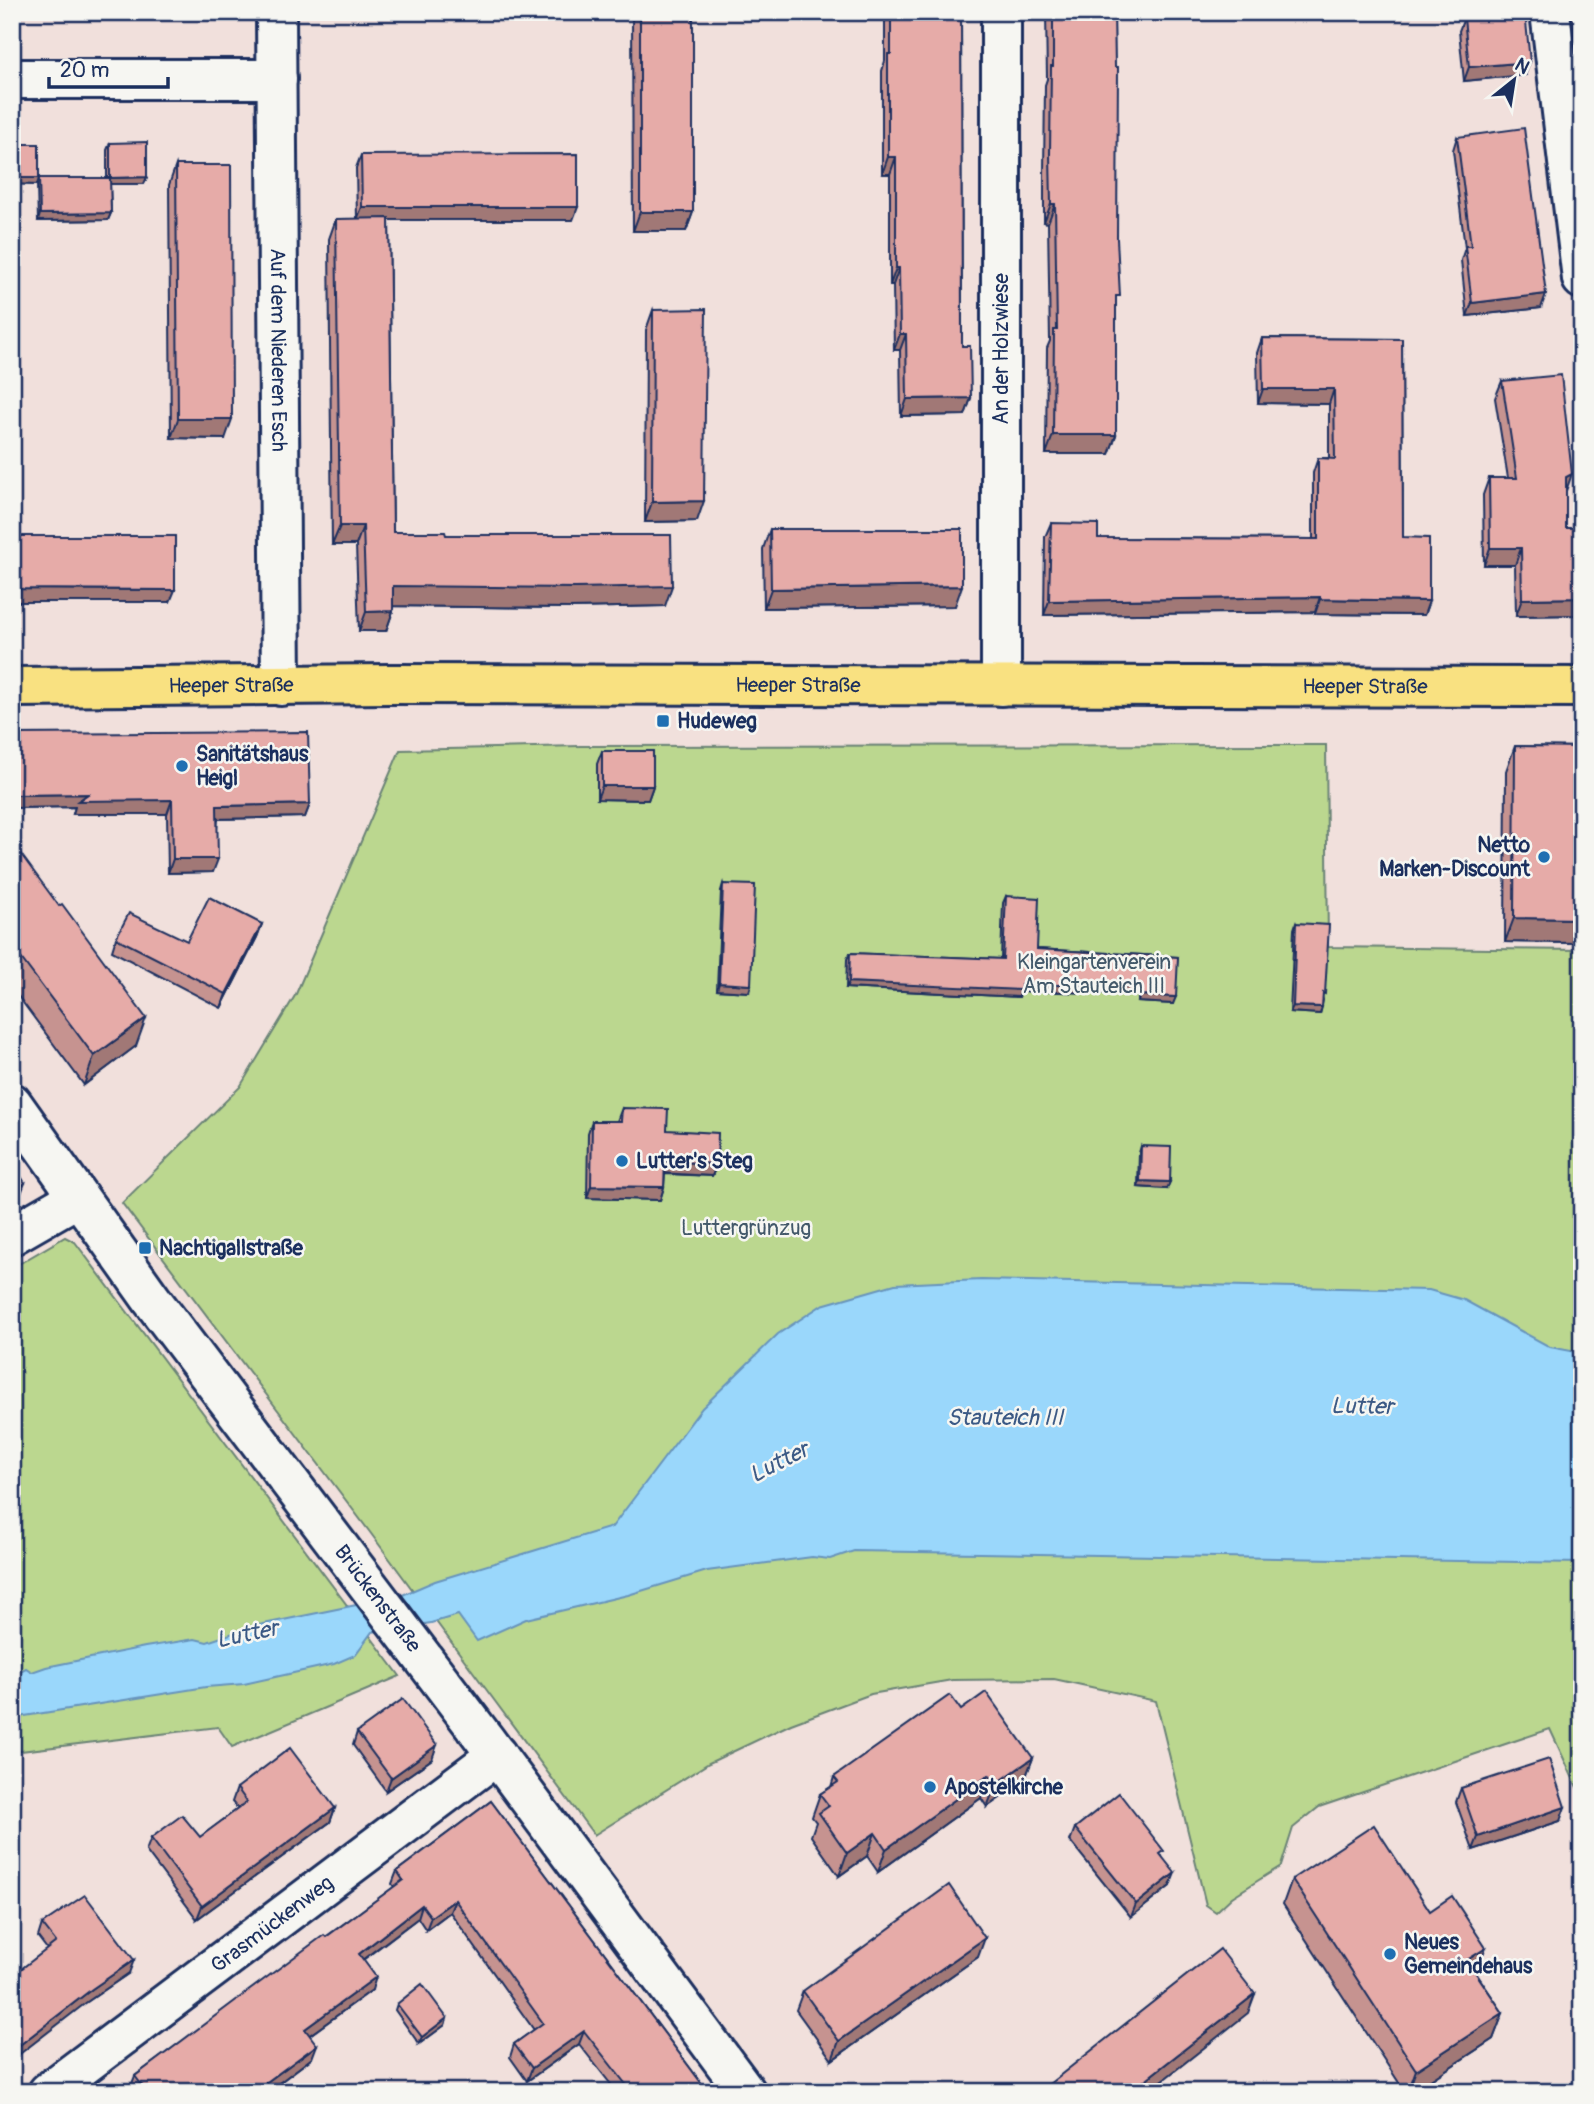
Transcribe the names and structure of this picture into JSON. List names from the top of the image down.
{
  "streets": {
    "main road": ["Heeper Straße"],
    "street": [
      "Auf dem Niederen Esch",
      "An der Holzwiese",
      "Brückenstraße",
      "Grasmückenweg"
    ]
  },
  "crossings": [
    ["Auf dem Niederen Esch", "Heeper Straße"],
    ["An der Holzwiese", "Heeper Straße"],
    ["Brückenstraße", "Grasmückenweg"]
  ],
  "water": ["Lutter", "Stauteich III"],
  "parks": ["Kleingartenverein Am Stauteich III", "Luttergrünzug"],
  "places": {
    "transit": ["Hudeweg", "Nachtigallstraße"],
    "other": [
      "Sanitätshaus Heigl",
      "Netto Marken-Discount",
      "Lutter's Steg",
      "Apostelkirche",
      "Neues Gemeindehaus"
    ]
  },
  "scale_bar": "20 m",
  "north": "top right"
}
